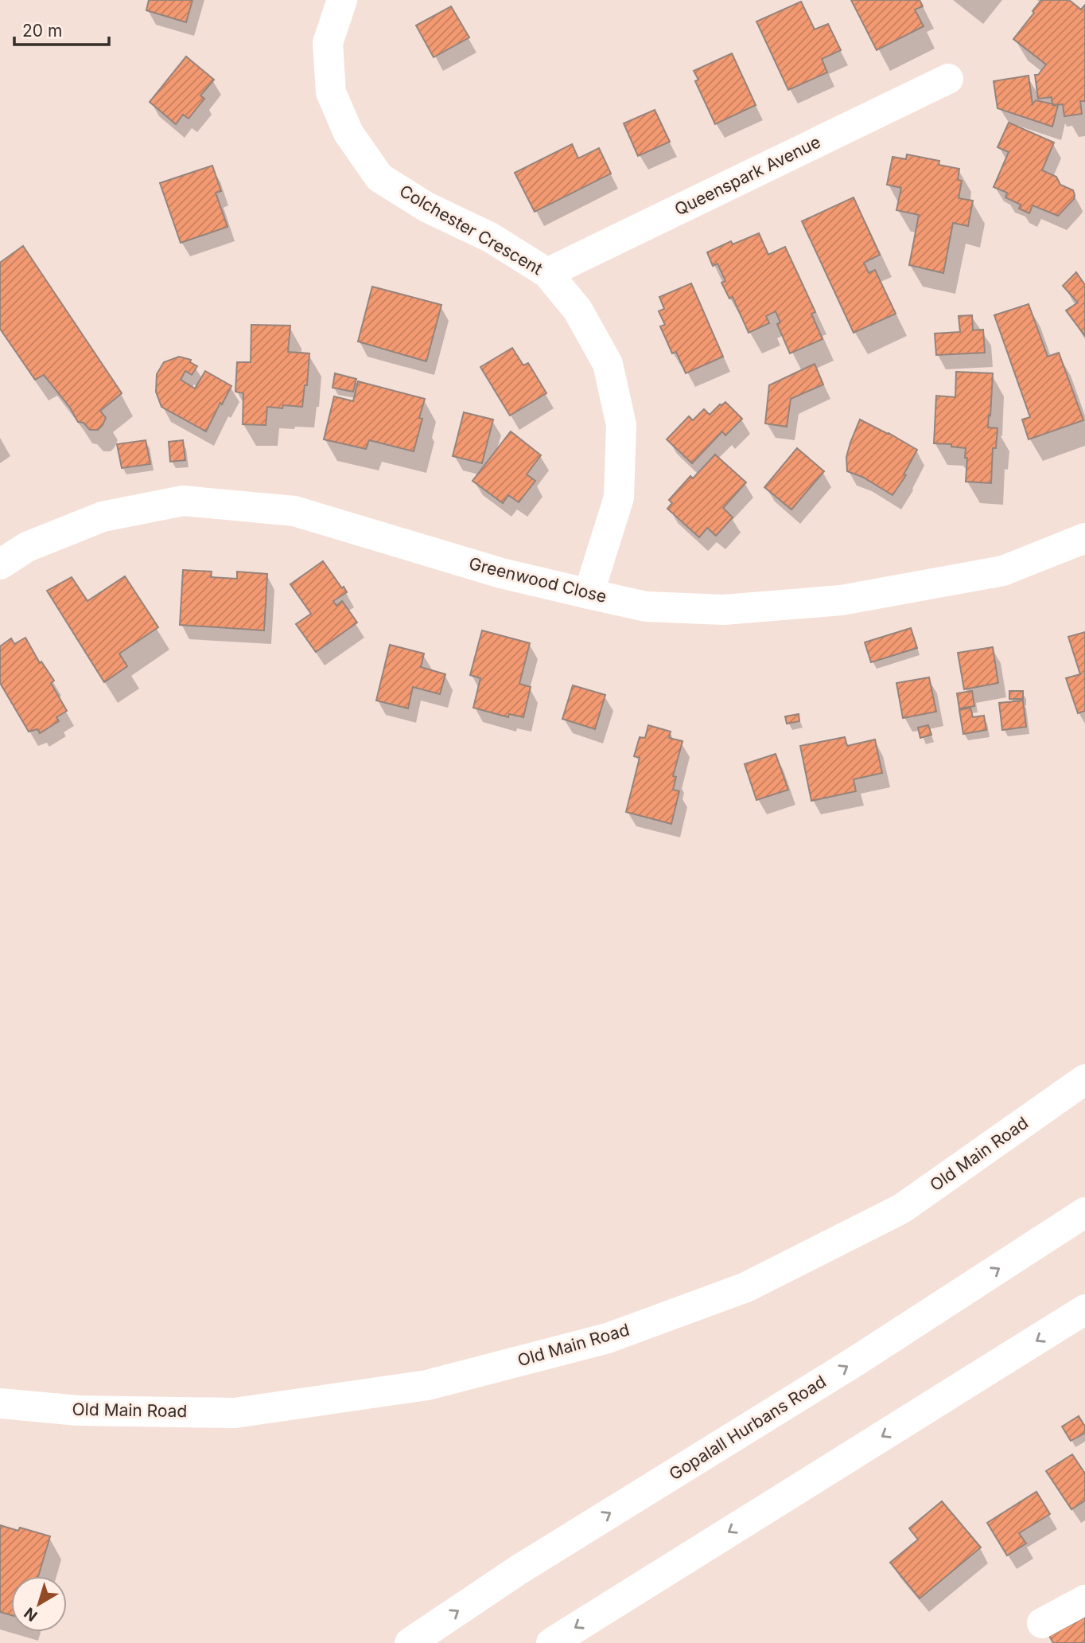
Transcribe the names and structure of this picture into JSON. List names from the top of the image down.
{
  "streets": {
    "street": [
      "Queenspark Avenue",
      "Colchester Crescent",
      "Greenwood Close",
      "Old Main Road",
      "Gopalall Hurbans Road"
    ]
  },
  "crossings": [
    ["Queenspark Avenue", "Colchester Crescent"],
    ["Colchester Crescent", "Greenwood Close"]
  ],
  "scale_bar": "20 m",
  "north": "bottom left"
}
